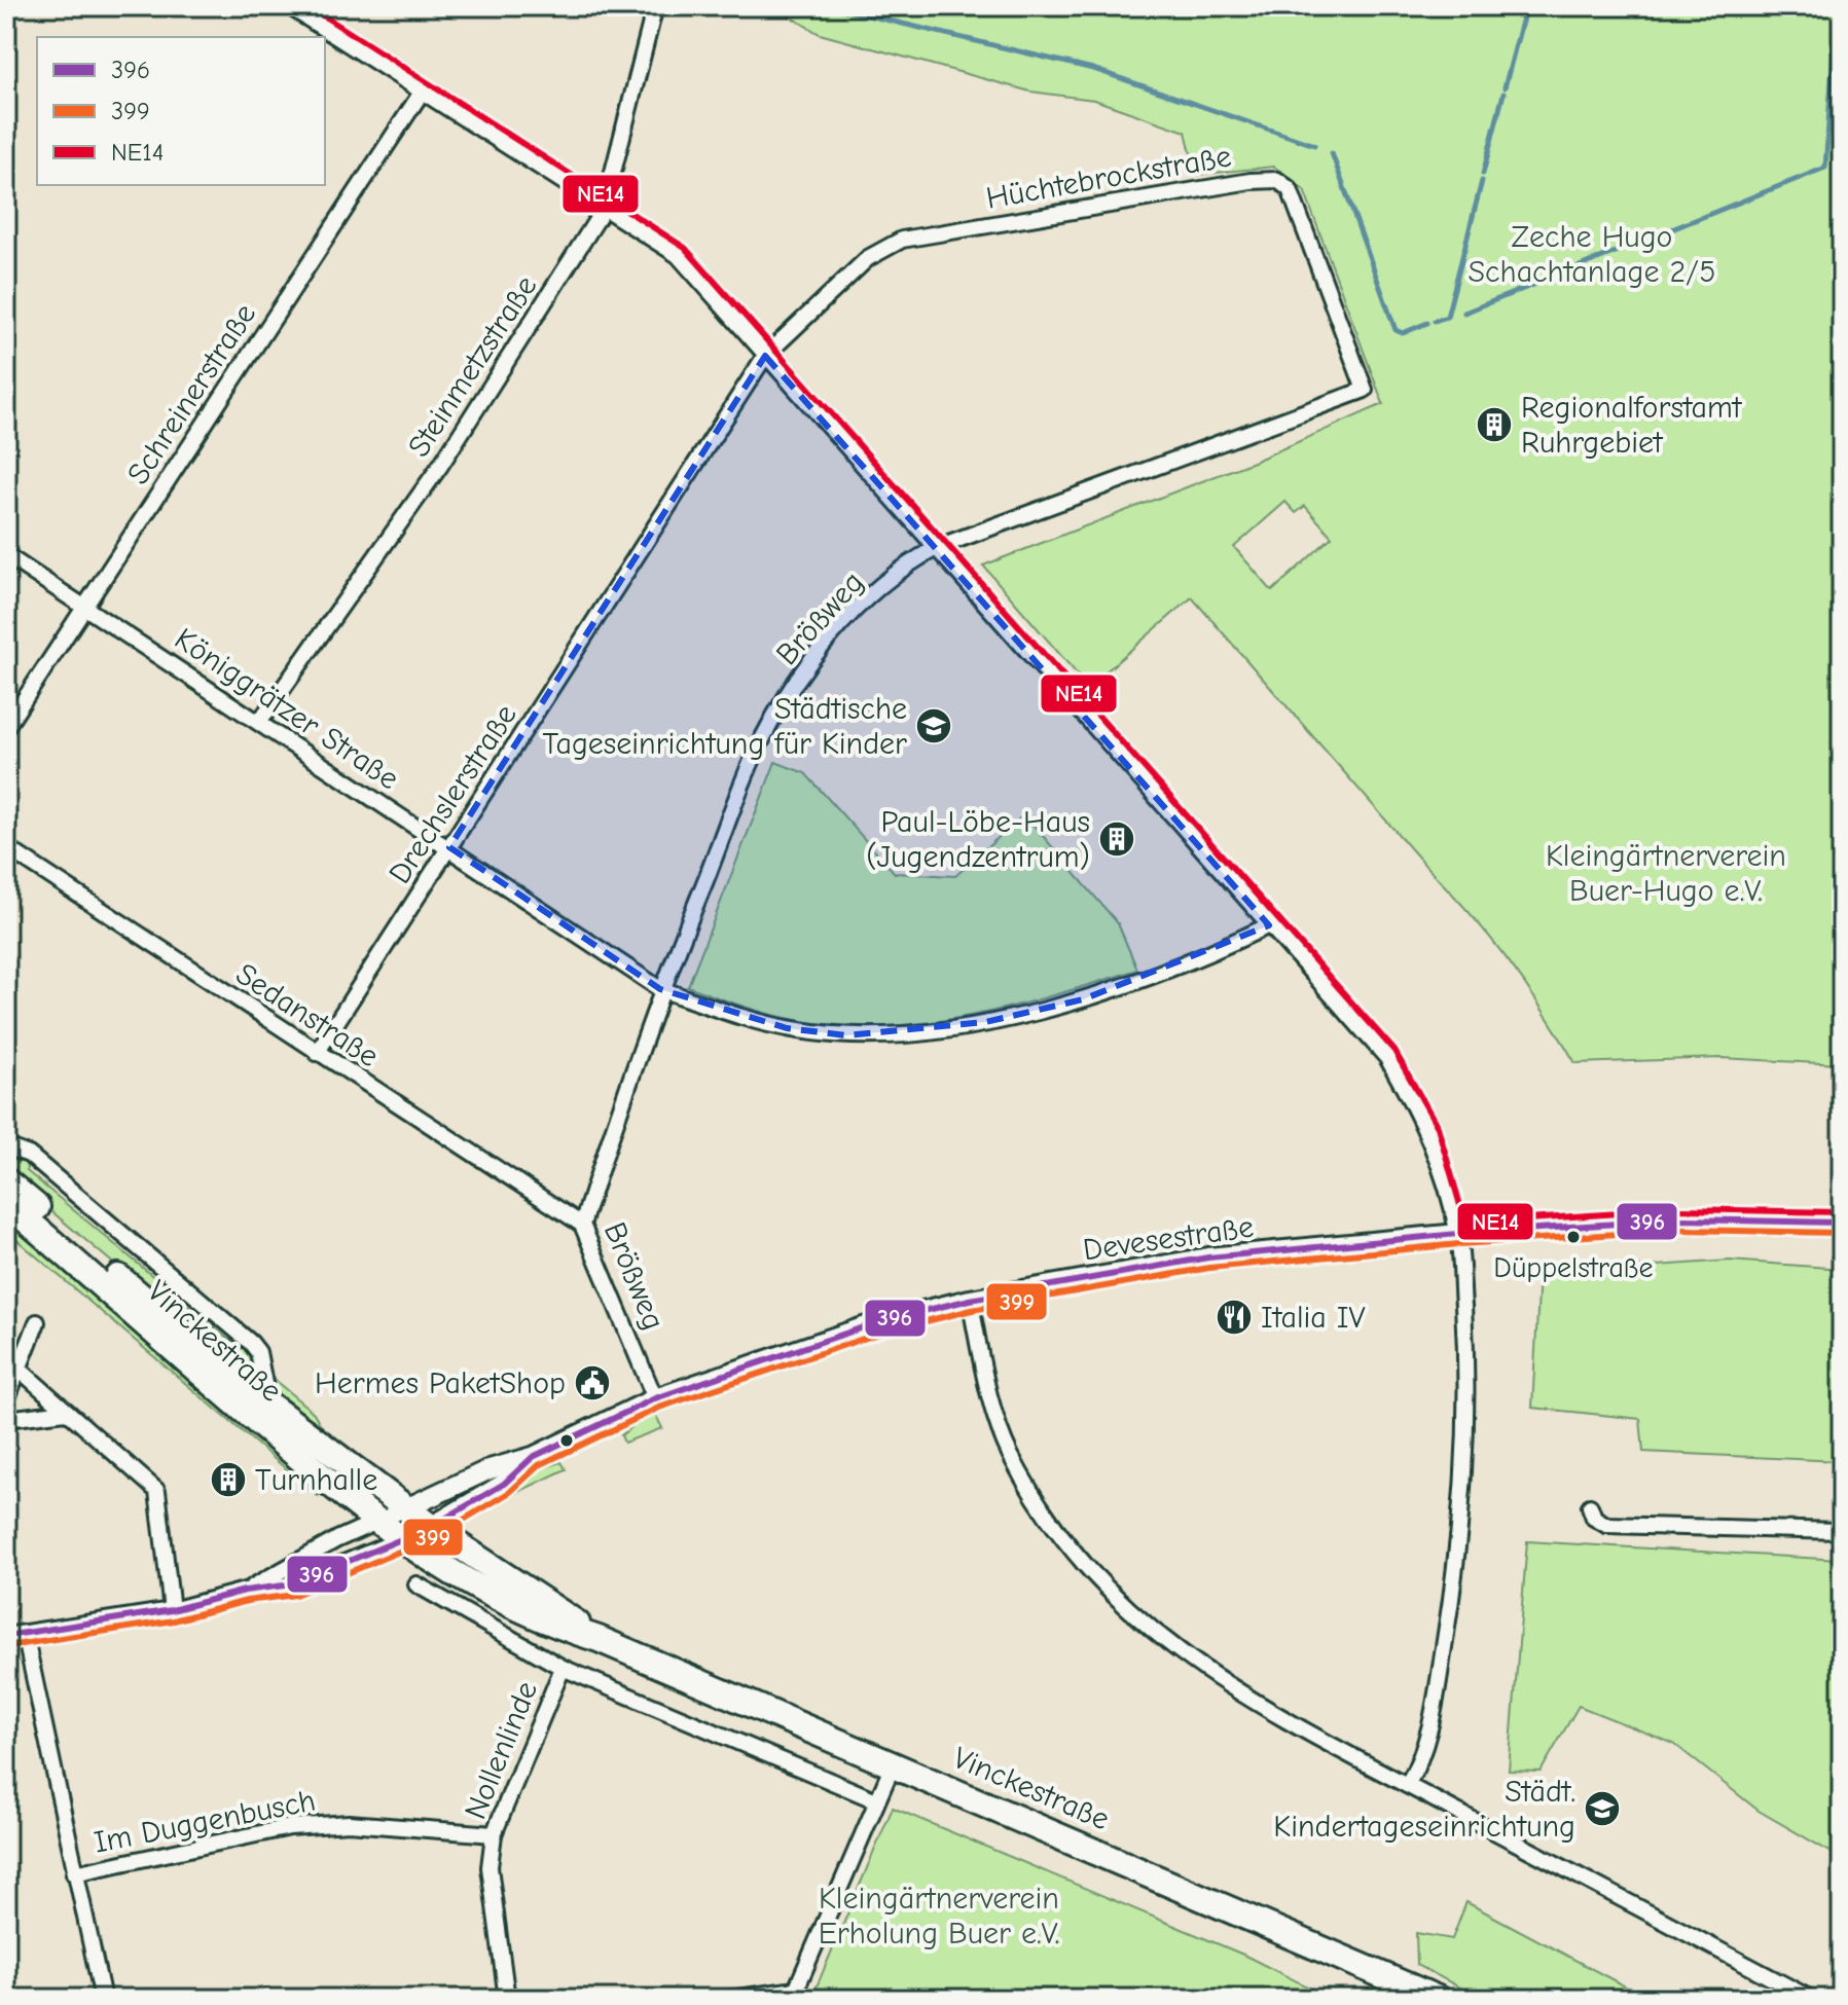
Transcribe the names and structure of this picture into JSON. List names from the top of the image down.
{
  "streets": {
    "main road": ["Vinckestraße"],
    "street": [
      "Hüchtebrockstraße",
      "Steinmetzstraße",
      "Schreinerstraße",
      "Brößweg",
      "Königgrätzer Straße",
      "Drechslerstraße",
      "Sedanstraße",
      "Devesestraße",
      "Nollenlinde",
      "Im Duggenbusch"
    ]
  },
  "crossings": [
    ["Hüchtebrockstraße", "Brößweg"],
    ["Hüchtebrockstraße", "Drechslerstraße"],
    ["Steinmetzstraße", "Königgrätzer Straße"],
    ["Schreinerstraße", "Königgrätzer Straße"],
    ["Brößweg", "Königgrätzer Straße"],
    ["Brößweg", "Sedanstraße"],
    ["Brößweg", "Devesestraße"],
    ["Königgrätzer Straße", "Drechslerstraße"],
    ["Drechslerstraße", "Sedanstraße"],
    ["Devesestraße", "Vinckestraße"],
    ["Nollenlinde", "Im Duggenbusch"]
  ],
  "parks": ["Zeche Hugo Schachtanlage 2/5", "Kleingärtnerverein Buer-Hugo e.V.", "Kleingärtnerverein Erholung Buer e.V."],
  "places": {
    "building": ["Regionalforstamt Ruhrgebiet", "Paul-Löbe-Haus (Jugendzentrum)", "Turnhalle"],
    "school or university": ["Städtische Tageseinrichtung für Kinder", "Städt. Kindertageseinrichtung"],
    "other": ["Düppelstraße"],
    "restaurant": ["Italia IV"],
    "public building": ["Hermes PaketShop"]
  },
  "lines": ["transit line NE14", "transit line 396", "transit line 399"],
  "legend": ["396", "399", "NE14"]
}
